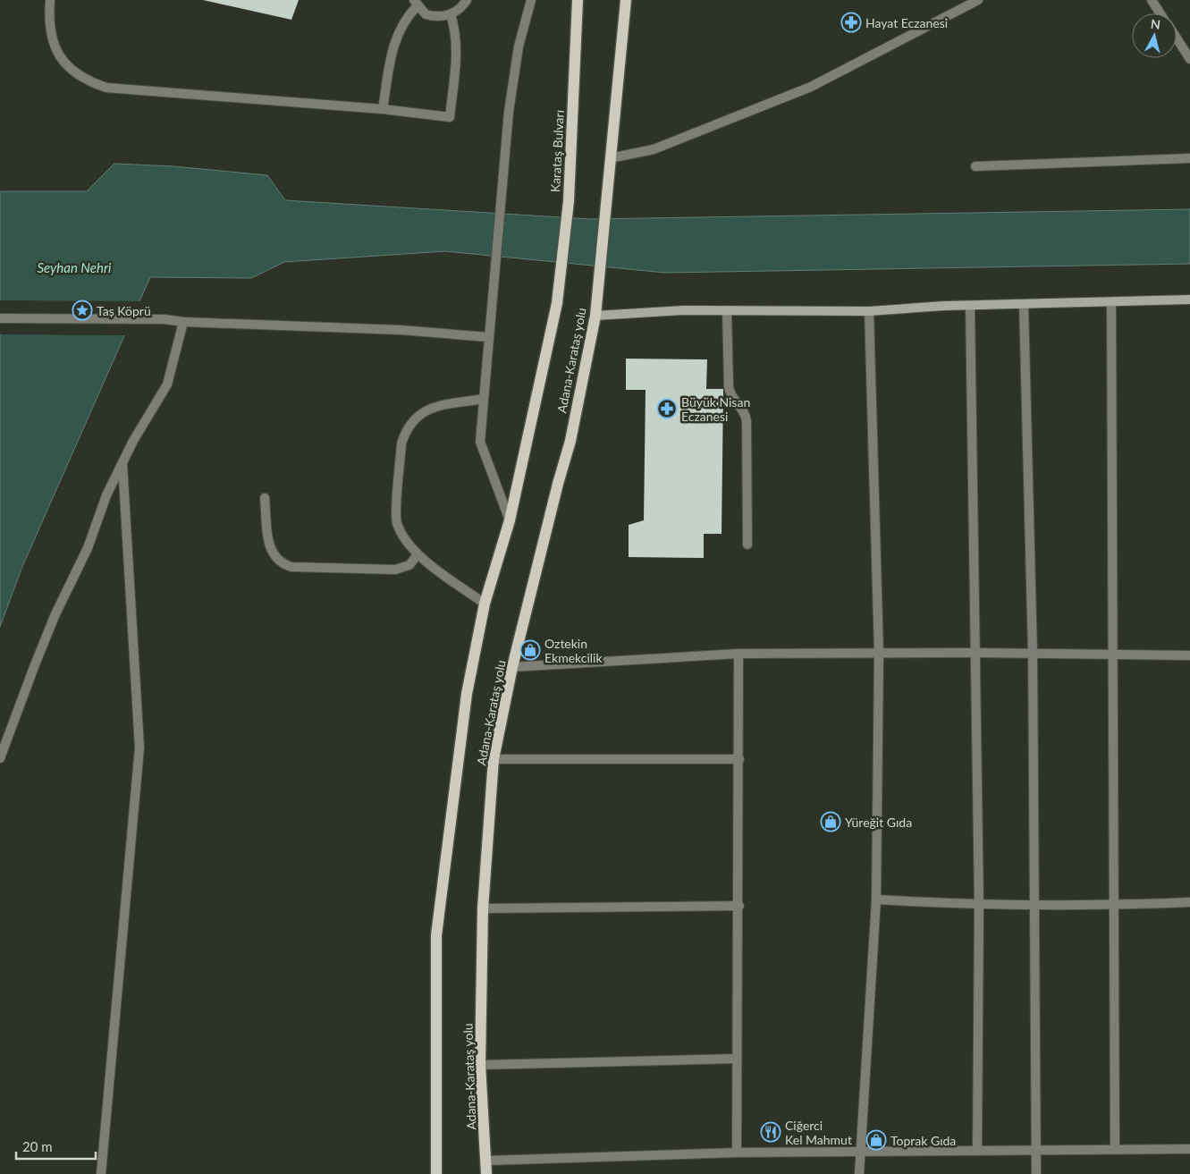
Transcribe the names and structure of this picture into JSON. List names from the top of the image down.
{
  "streets": {
    "main road": ["Karataş Bulvarı", "Adana-Karataş yolu"]
  },
  "crossings": [
    ["Karataş Bulvarı", "Adana-Karataş yolu"]
  ],
  "water": ["Seyhan Nehri"],
  "places": {
    "pharmacy": ["Hayat Eczanesi", "Büyük Nisan Eczanesi"],
    "place": ["Taș Köprü"],
    "shop": ["Oztekin Ekmekcilik", "Yüreğit Gıda", "Toprak Gıda"],
    "restaurant": ["Ciğerci Kel Mahmut"]
  },
  "scale_bar": "20 m",
  "north": "top"
}
